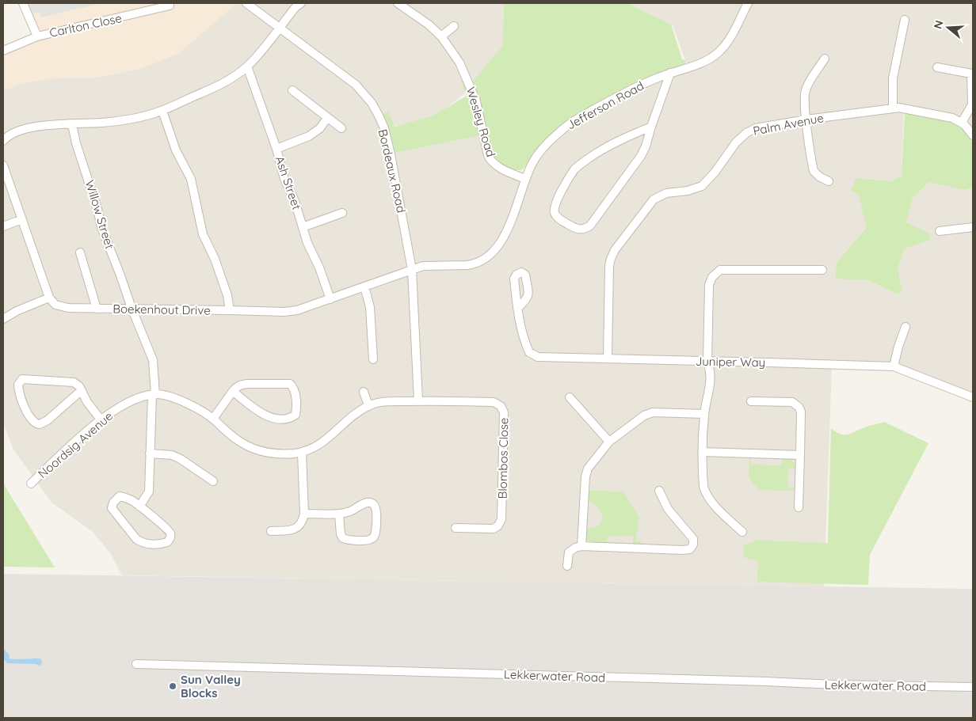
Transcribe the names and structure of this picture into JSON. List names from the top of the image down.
{
  "streets": {
    "street": [
      "Carlton Close",
      "Jefferson Road",
      "Wesley Road",
      "Palm Avenue",
      "Bordeaux Road",
      "Ash Street",
      "Willow Street",
      "Boekenhout Drive",
      "Juniper Way",
      "Noordsig Avenue",
      "Blombos Close",
      "Lekkerwater Road"
    ]
  },
  "crossings": [
    ["Jefferson Road", "Wesley Road"],
    ["Jefferson Road", "Bordeaux Road"],
    ["Jefferson Road", "Boekenhout Drive"],
    ["Palm Avenue", "Juniper Way"],
    ["Bordeaux Road", "Boekenhout Drive"],
    ["Bordeaux Road", "Noordsig Avenue"],
    ["Bordeaux Road", "Blombos Close"],
    ["Ash Street", "Boekenhout Drive"],
    ["Willow Street", "Boekenhout Drive"],
    ["Willow Street", "Noordsig Avenue"],
    ["Noordsig Avenue", "Blombos Close"]
  ],
  "places": ["Sun Valley Blocks"],
  "north": "left"
}
